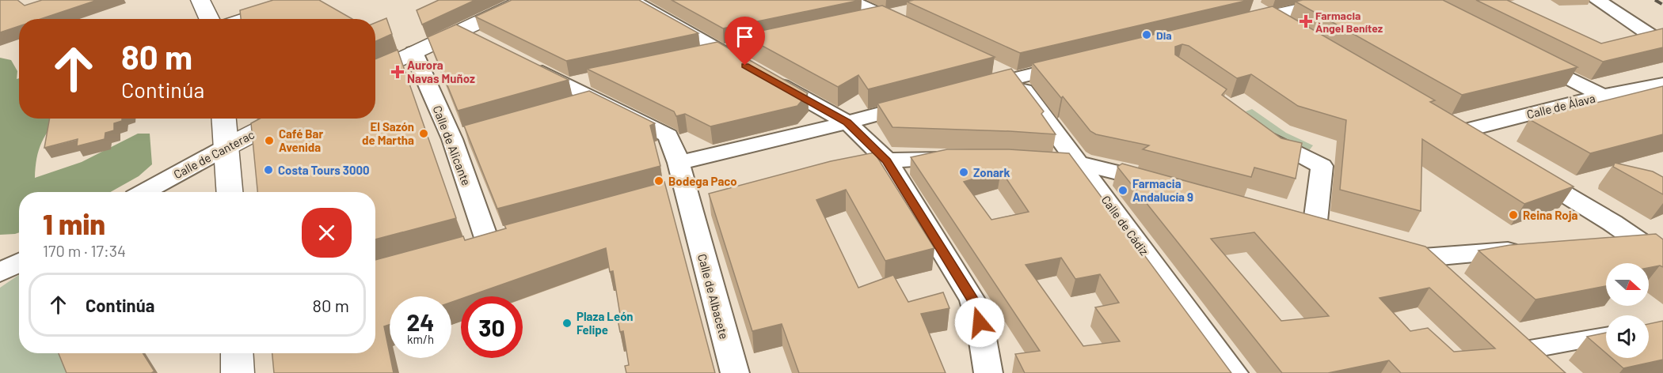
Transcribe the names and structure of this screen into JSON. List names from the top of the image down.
{
  "streets": {
    "street": [
      "Calle de Álava",
      "Calle de Alicante",
      "Calle de Canterac",
      "Calle de Cádiz",
      "Calle de Albacete"
    ]
  },
  "places": {
    "health": ["Farmacia Ángel Benítez", "Aurora Navas Muñoz"],
    "other": [
      "Dia",
      "El Sazón de Martha",
      "Café Bar Avenida",
      "Costa Tours 3000",
      "Zonark",
      "Bodega Paco",
      "Farmacia Andalucía 9",
      "Reina Roja",
      "Plaza León Felipe"
    ]
  },
  "north": "right",
  "page": {
    "turn": ["80 m", "Continúa"],
    "heading": ["1 min", "170 m · 17:34"],
    "list": [
      {
        "name": "Continúa",
        "value": "80 m"
      }
    ],
    "speed": "24 km/h",
    "limit": "30"
  }
}
